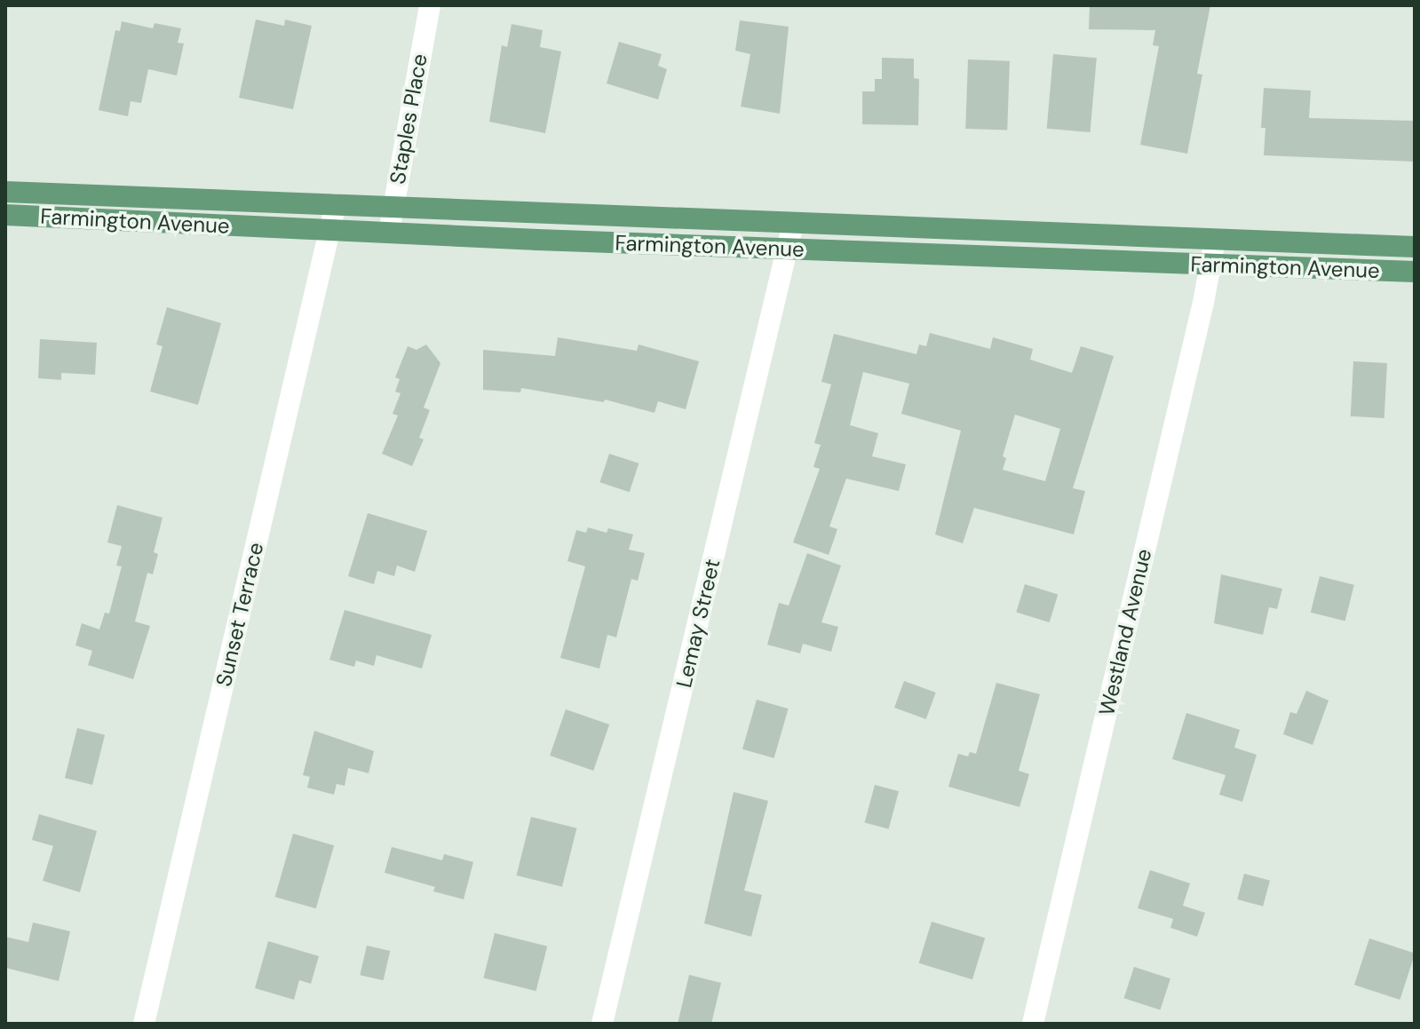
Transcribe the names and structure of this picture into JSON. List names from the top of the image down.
{
  "streets": {
    "main road": ["Farmington Avenue"],
    "street": [
      "Staples Place",
      "Sunset Terrace",
      "Lemay Street",
      "Westland Avenue"
    ]
  },
  "crossings": [
    ["Staples Place", "Farmington Avenue"],
    ["Farmington Avenue", "Sunset Terrace"],
    ["Farmington Avenue", "Lemay Street"],
    ["Farmington Avenue", "Westland Avenue"]
  ]
}
